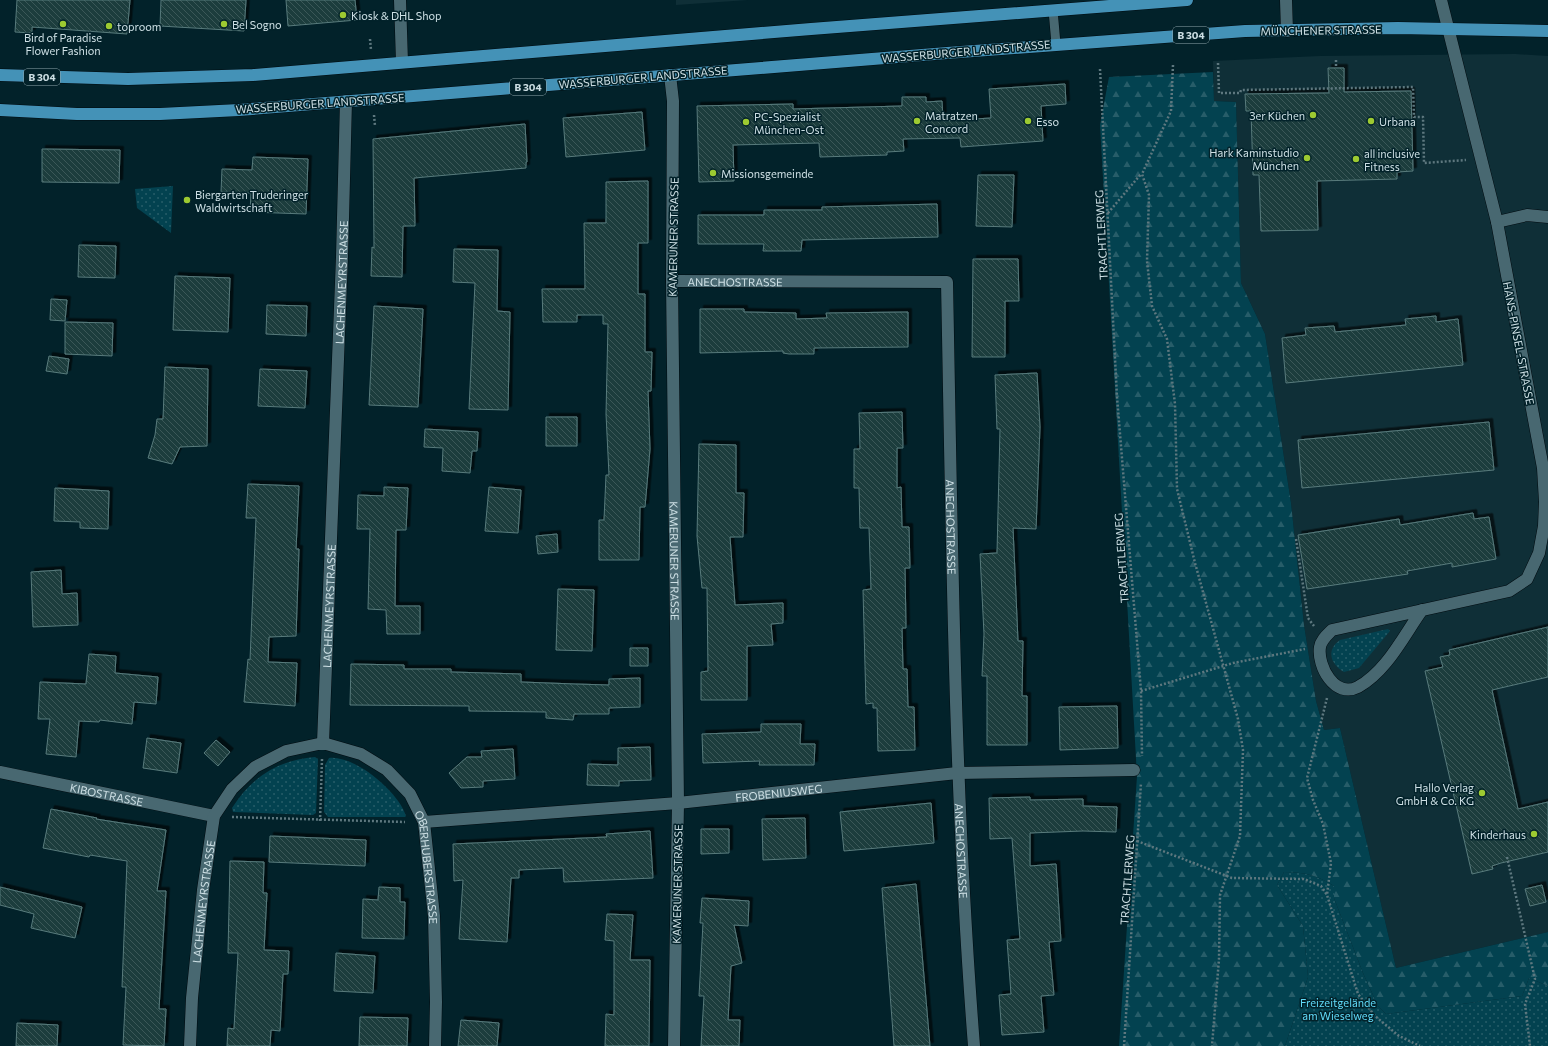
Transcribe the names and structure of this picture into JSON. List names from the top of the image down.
{
  "streets": {
    "main road": ["MÜNCHENER STRASSE", "B 304", "WASSERBURGER LANDSTRASSE"],
    "street": [
      "KAMERUNER STRASSE",
      "ANECHOSTRASSE",
      "LACHENMEYRSTRASSE",
      "HANS-PINSEL-STRASSE",
      "FROBENIUSWEG",
      "KIBOSTRASSE",
      "OBERHUBERSTRASSE"
    ],
    "path": ["TRACHTLERWEG"]
  },
  "crossings": [
    ["MÜNCHENER STRASSE", "WASSERBURGER LANDSTRASSE"],
    ["MÜNCHENER STRASSE", "HANS-PINSEL-STRASSE"],
    ["WASSERBURGER LANDSTRASSE", "KAMERUNER STRASSE"],
    ["WASSERBURGER LANDSTRASSE", "LACHENMEYRSTRASSE"],
    ["TRACHTLERWEG", "FROBENIUSWEG"],
    ["KAMERUNER STRASSE", "ANECHOSTRASSE"],
    ["KAMERUNER STRASSE", "FROBENIUSWEG"],
    ["ANECHOSTRASSE", "FROBENIUSWEG"],
    ["LACHENMEYRSTRASSE", "KIBOSTRASSE"],
    ["LACHENMEYRSTRASSE", "OBERHUBERSTRASSE"],
    ["FROBENIUSWEG", "OBERHUBERSTRASSE"]
  ],
  "parks": ["Freizeitgelände am Wieselweg"],
  "places": [
    "Kiosk & DHL Shop",
    "Bird of Paradise Flower Fashion",
    "Bel Sogno",
    "toproom",
    "3er Küchen",
    "Matratzen Concord",
    "Esso",
    "Urbana",
    "PC-Spezialist München-Ost",
    "Hark Kaminstudio München",
    "all inclusive Fitness",
    "Missionsgemeinde",
    "Biergarten Truderinger Waldwirtschaft",
    "Hallo Verlag GmbH & Co. KG",
    "Kinderhaus"
  ]
}
